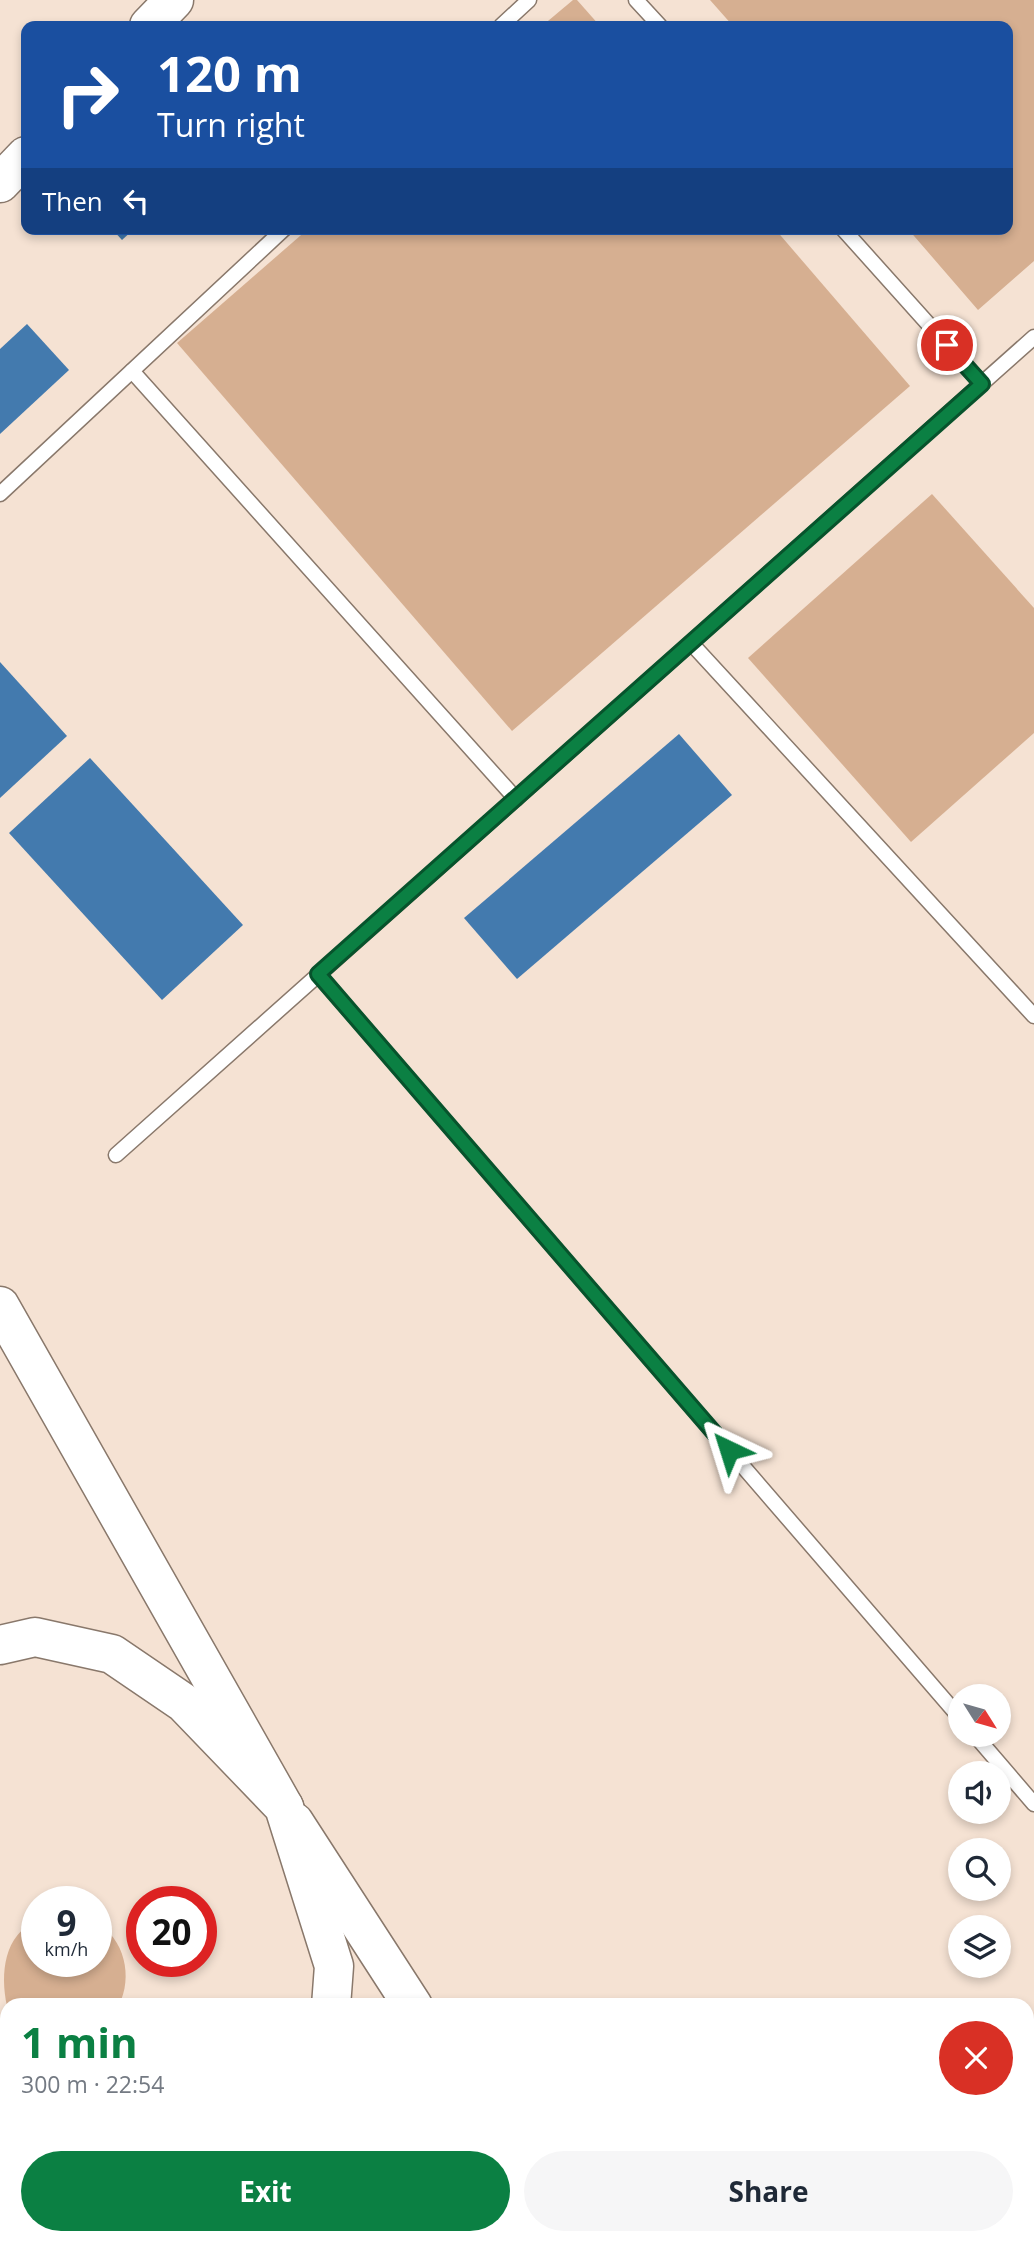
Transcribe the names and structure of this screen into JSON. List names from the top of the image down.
{
  "north": "bottom right",
  "page": {
    "turn": ["120 m", "Turn right"],
    "then": "Then",
    "speed": "9 km/h",
    "limit": "20",
    "heading": ["1 min", "300 m · 22:54"],
    "buttons": ["Exit", "Share"]
  }
}
